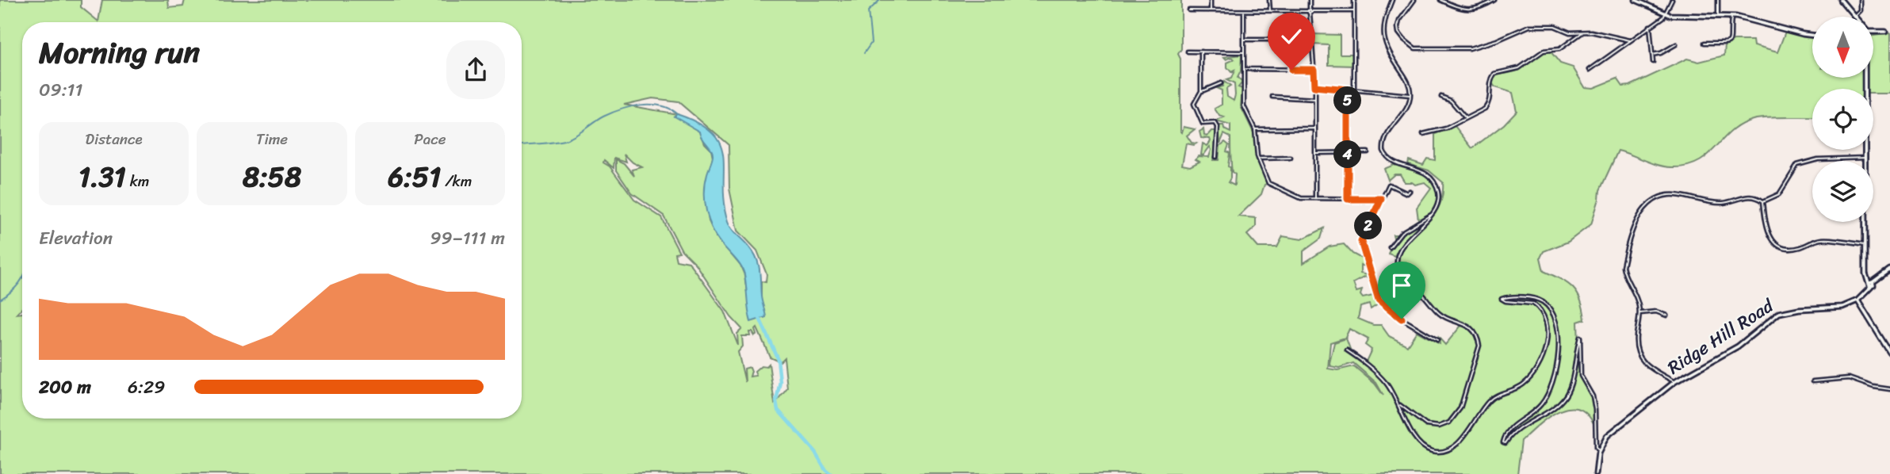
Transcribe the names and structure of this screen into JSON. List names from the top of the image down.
{
  "streets": {
    "street": ["Ridge Hill Road"]
  },
  "north": "bottom",
  "page": {
    "heading": ["Morning run", "09:11"],
    "pins": ["5", "4", "2"],
    "stats": [
      ["Distance", "1.31 km"],
      ["Time", "8:58"],
      ["Pace", "6:51 /km"]
    ],
    "chart": ["Elevation", "99–111 m"],
    "list": [
      {
        "name": "200 m",
        "note": "6:29"
      }
    ]
  }
}
